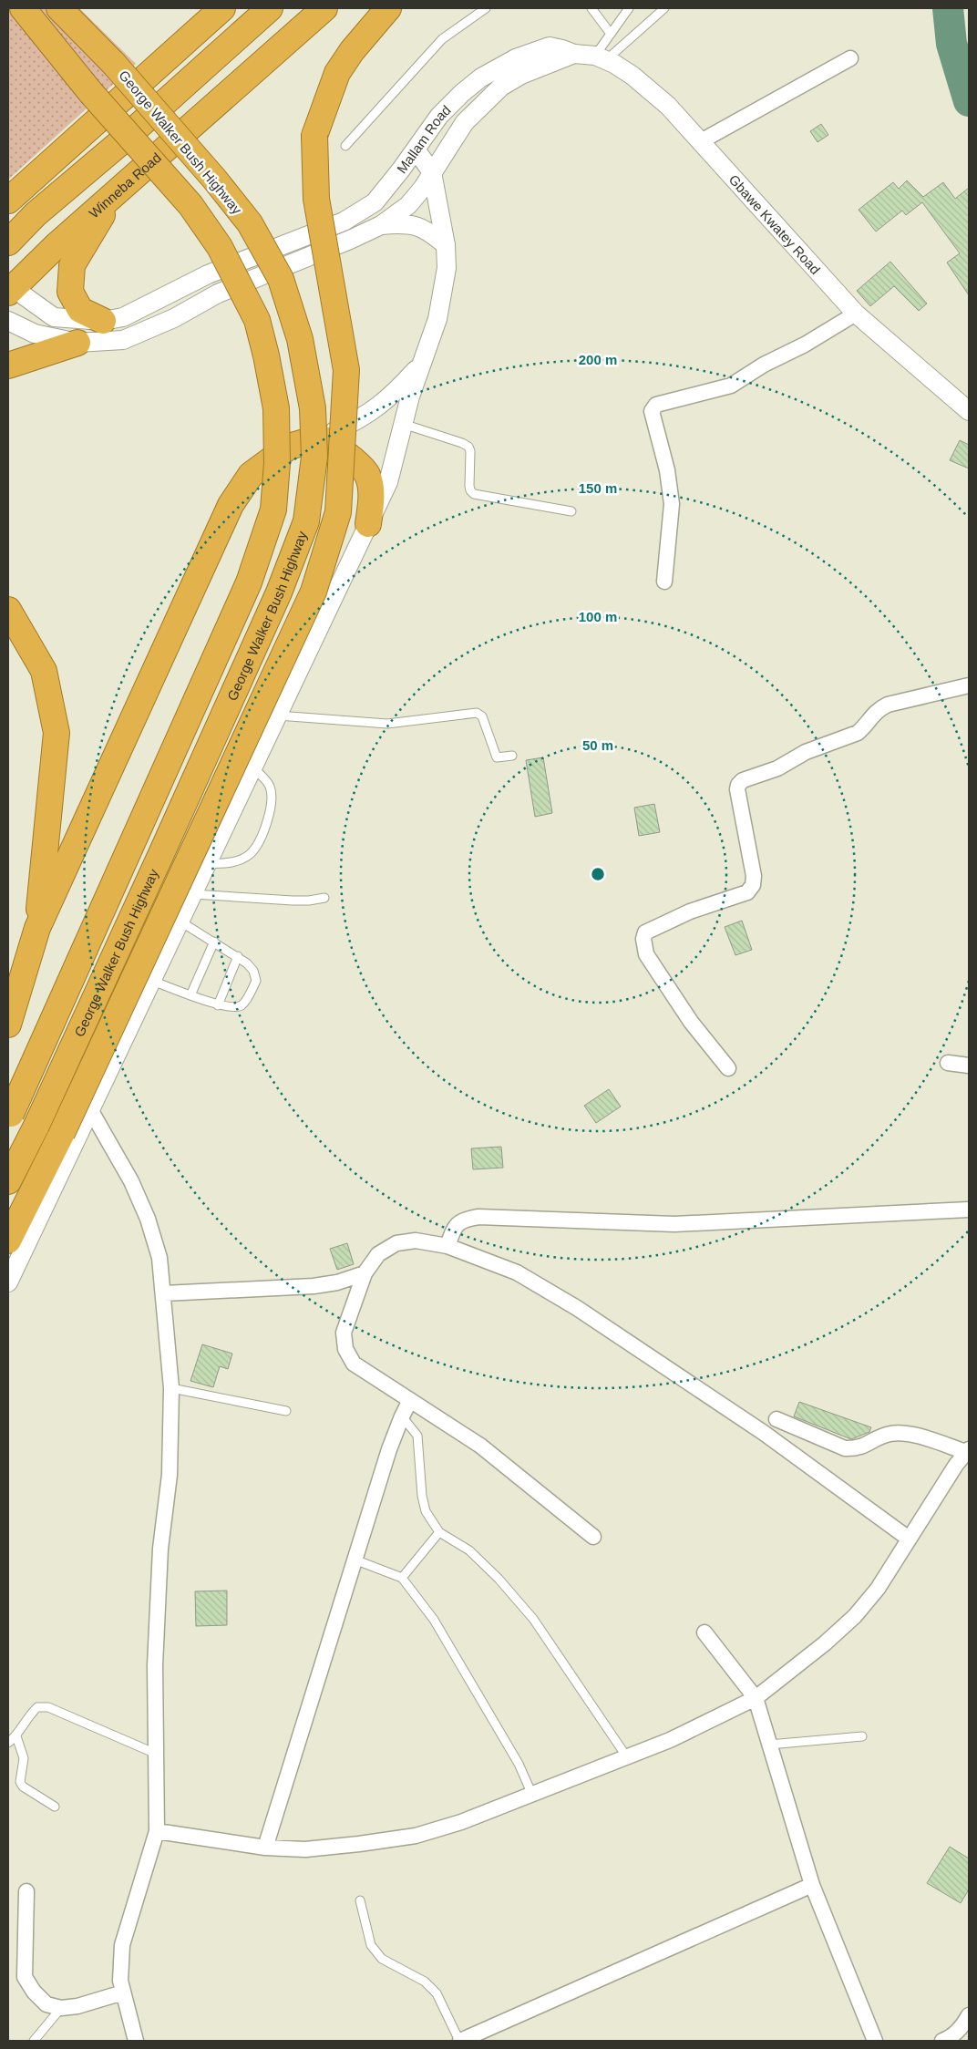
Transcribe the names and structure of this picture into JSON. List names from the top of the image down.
{
  "streets": {
    "highway": ["George Walker Bush Highway", "Winneba Road"],
    "street": ["Mallam Road", "Gbawe Kwatey Road"]
  },
  "crossings": [
    ["Mallam Road", "Winneba Road"],
    ["Mallam Road", "Gbawe Kwatey Road"]
  ],
  "rings": [
    "200 m",
    "150 m",
    "100 m",
    "50 m"
  ]
}
